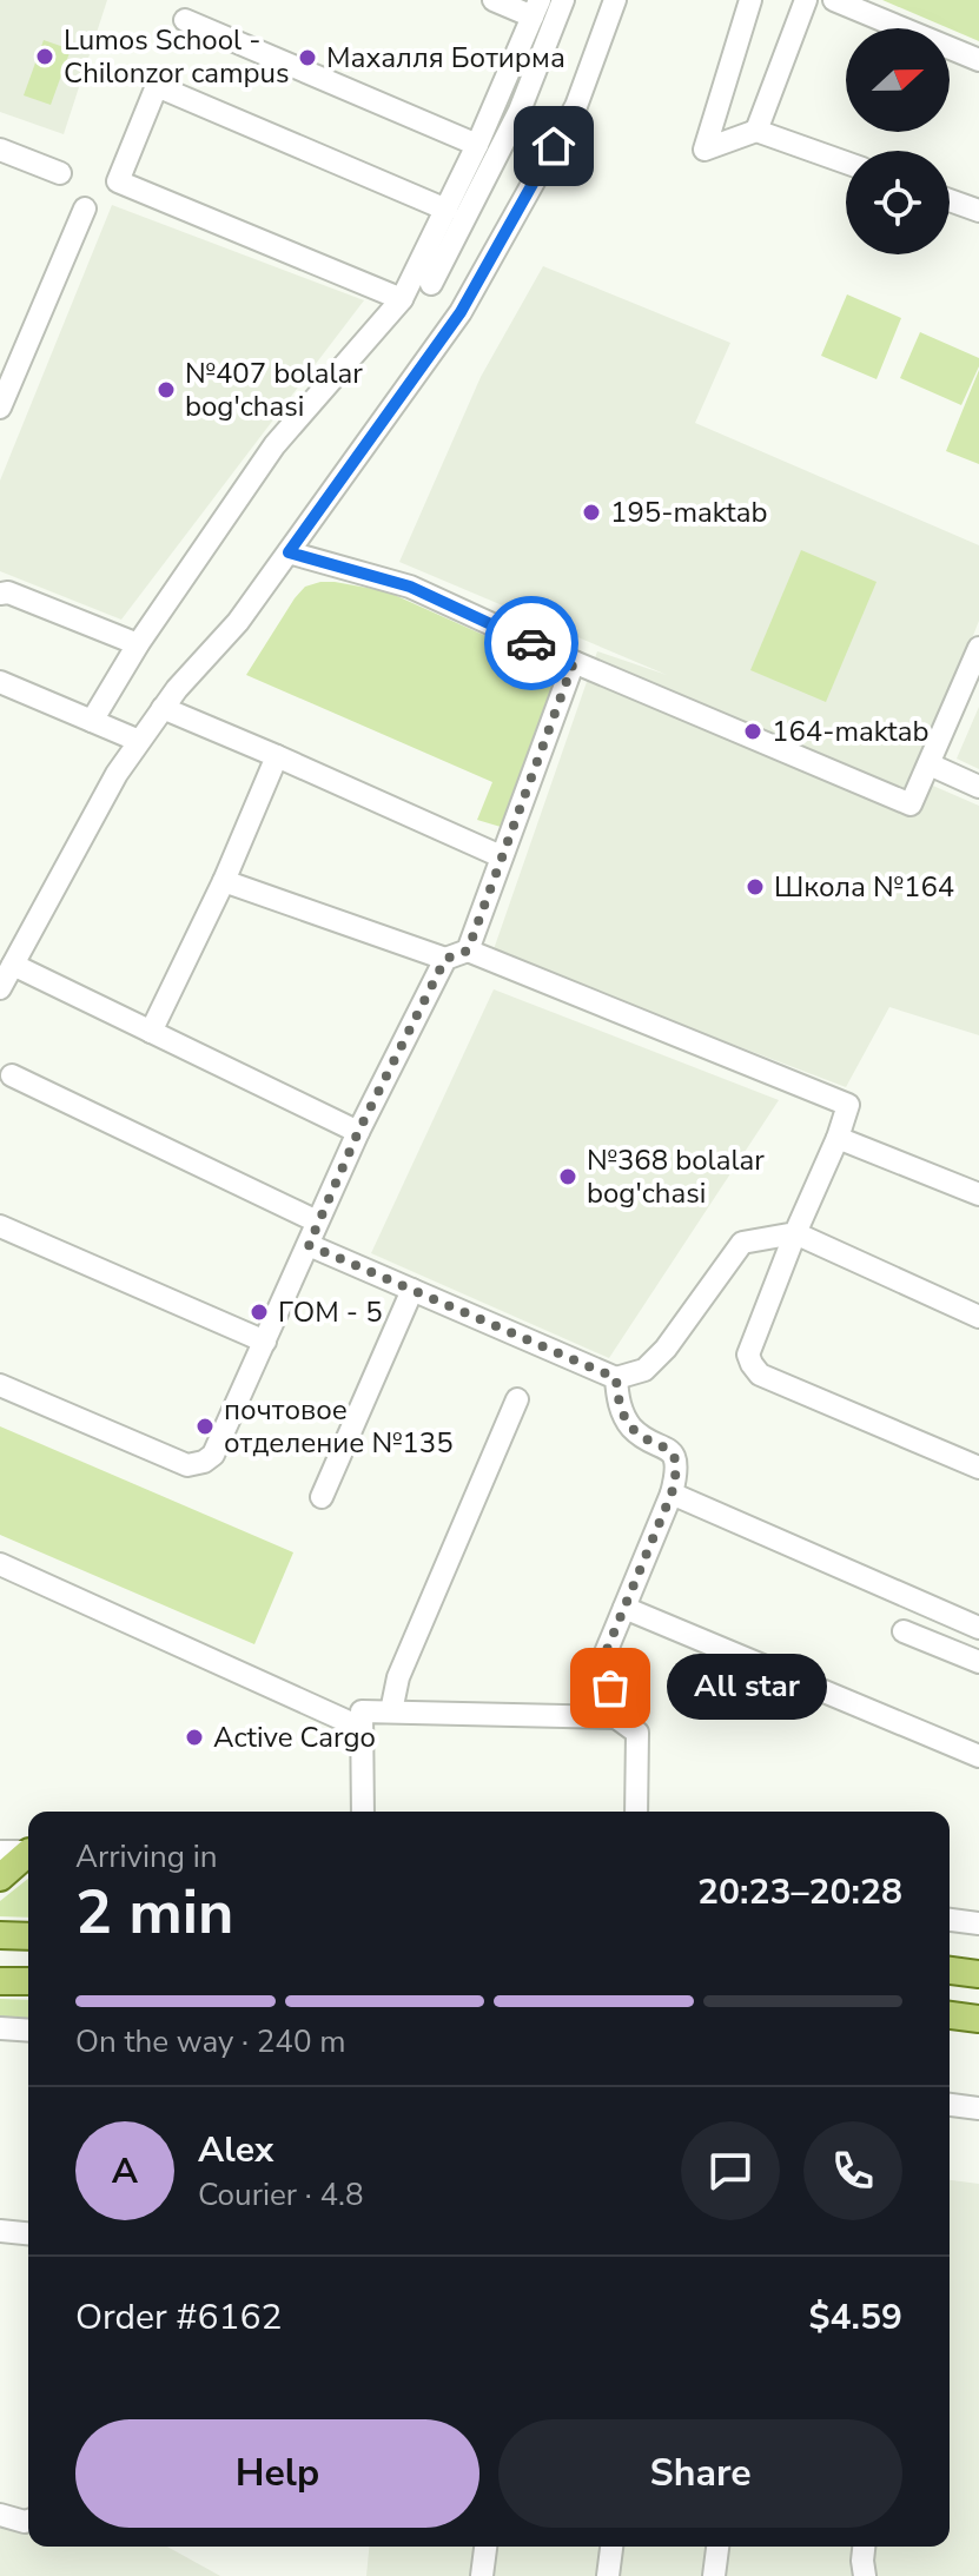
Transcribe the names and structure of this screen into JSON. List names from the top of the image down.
{
  "places": [
    "Lumos School - Chilonzor campus",
    "Махалля Ботирма",
    "№407 bolalar bog'chasi",
    "195-maktab",
    "164-maktab",
    "Школа №164",
    "№368 bolalar bog'chasi",
    "ГОМ - 5",
    "почтовое отделение №135",
    "All star",
    "Active Cargo"
  ],
  "north": "right",
  "page": {
    "bubble": "All star",
    "heading": ["2 min", "Arriving in", "20:23–20:28"],
    "panel": [
      "Alex",
      "Courier · 4.8",
      "Order #6162",
      "$4.59"
    ],
    "bar": "On the way · 240 m",
    "round": "A",
    "buttons": ["Help", "Share"]
  }
}
